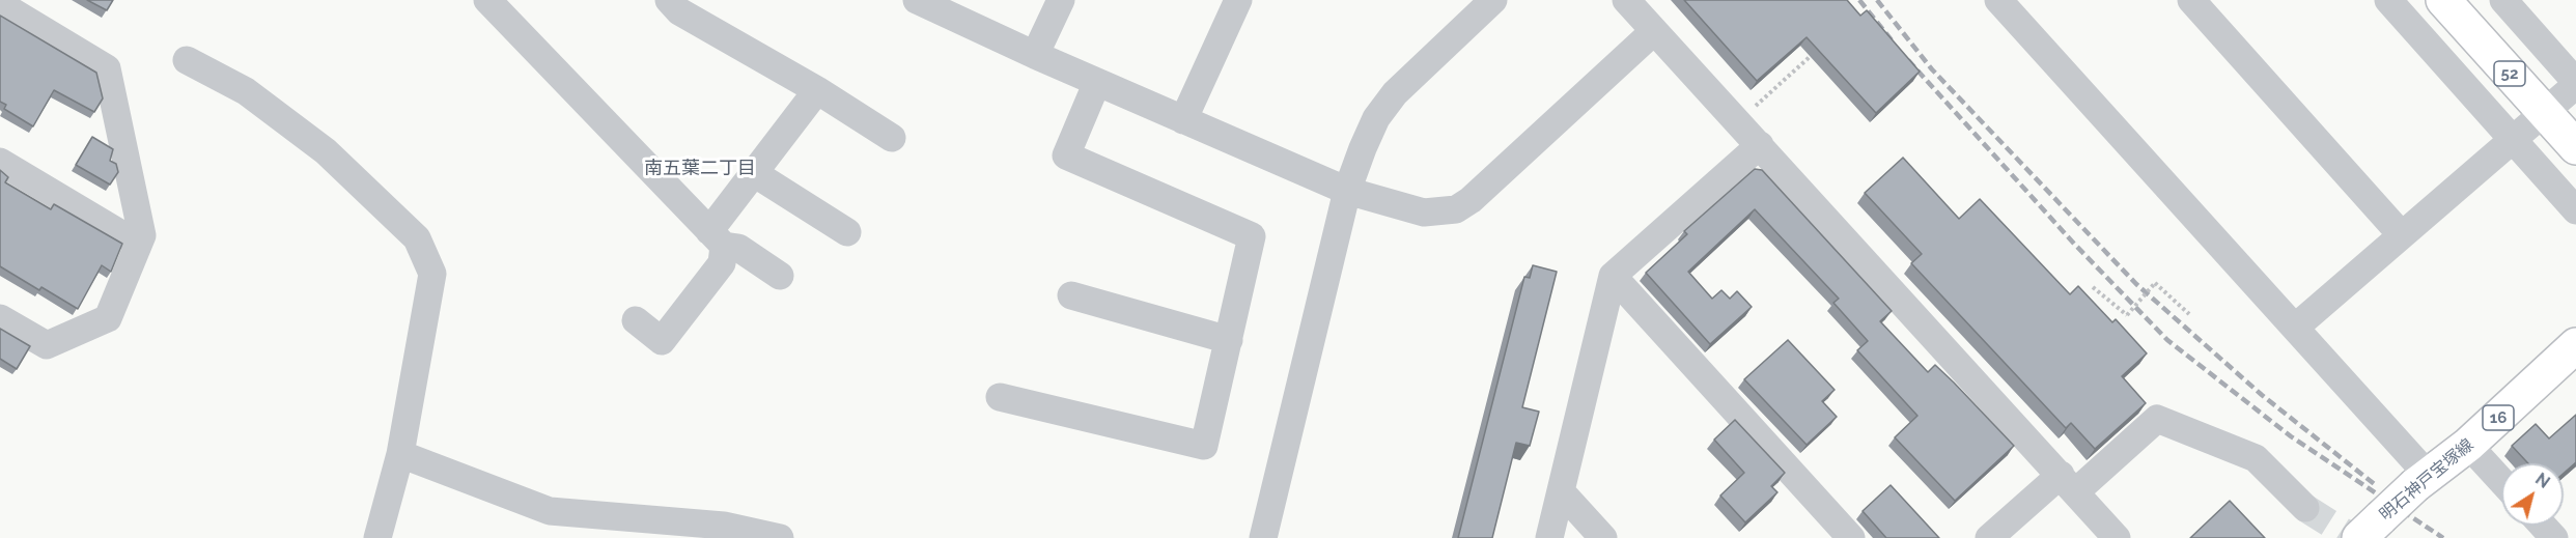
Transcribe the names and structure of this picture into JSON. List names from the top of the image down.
{
  "streets": {
    "main road": ["52", "16", "明石神戸宝塚線"]
  },
  "districts": ["南五葉二丁目"],
  "north": "top right"
}
